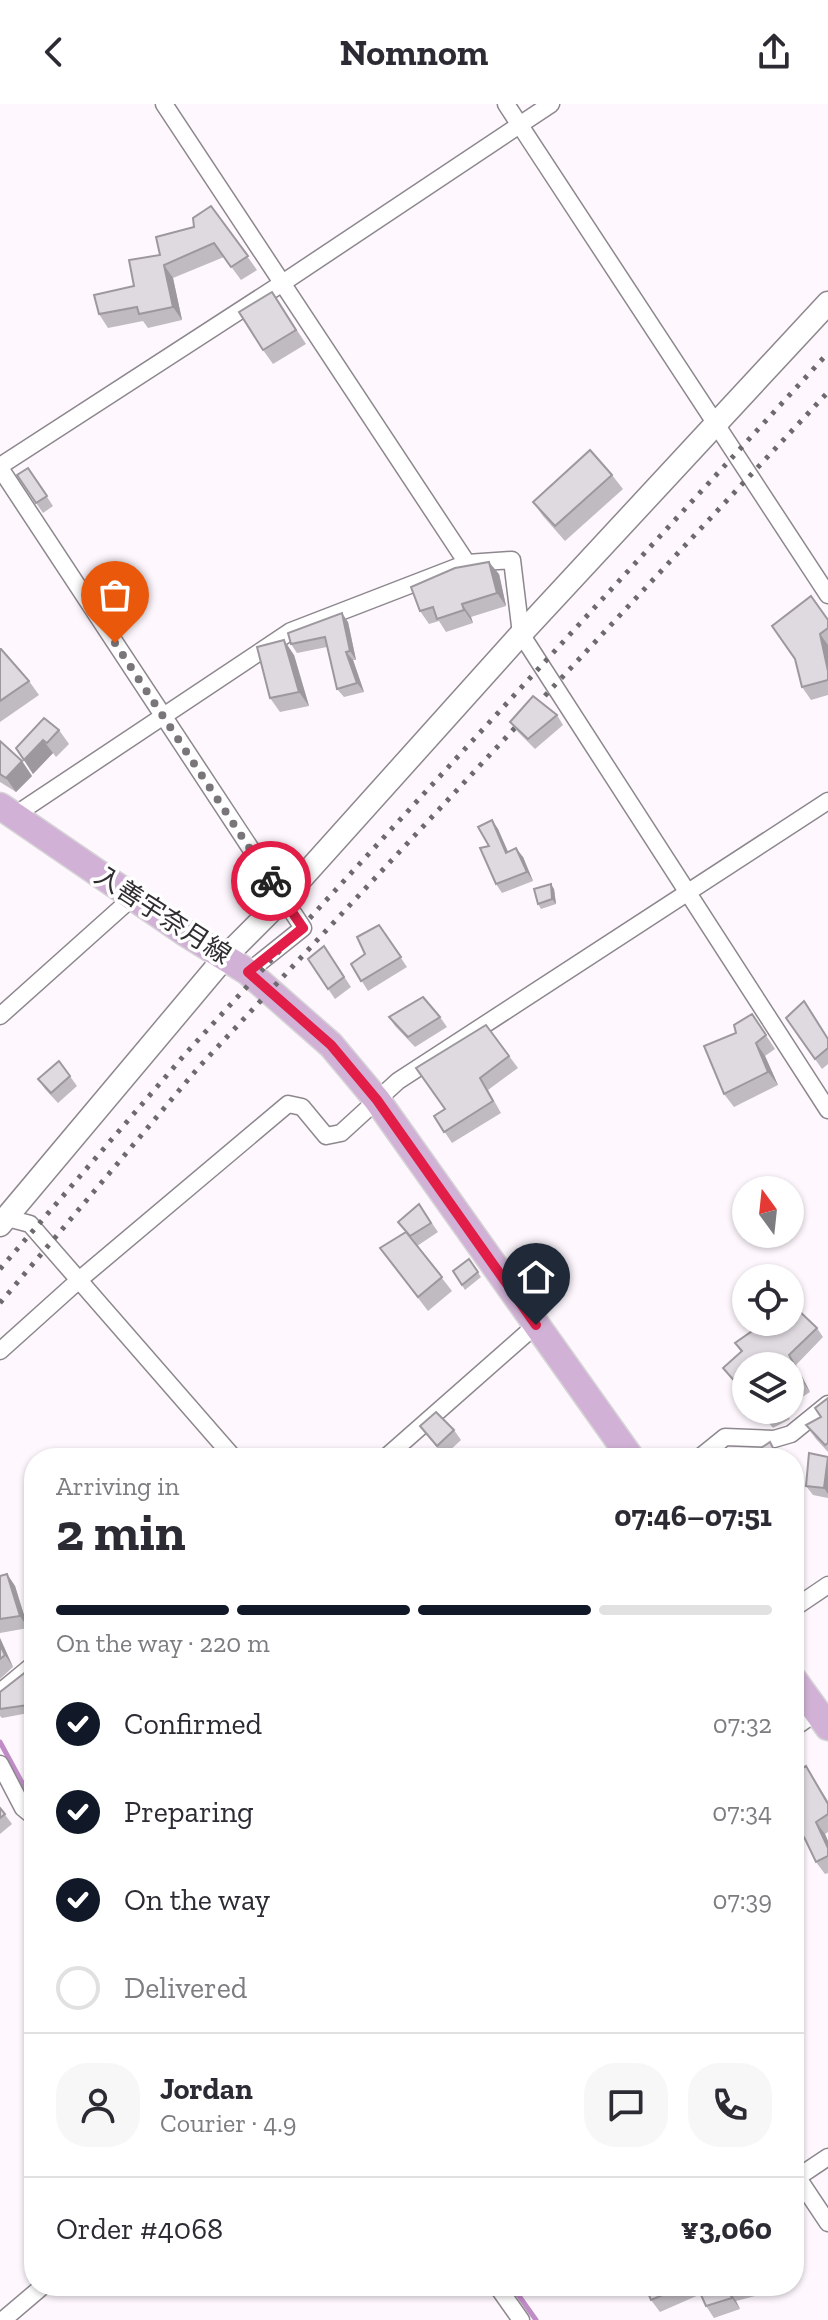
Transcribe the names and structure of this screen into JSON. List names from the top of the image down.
{
  "streets": {
    "main road": ["入善宇奈月線"]
  },
  "north": "top",
  "page": {
    "header": "Nomnom",
    "heading": ["2 min", "Arriving in", "07:46–07:51"],
    "panel": [
      "Jordan",
      "Courier · 4.9",
      "Order #4068",
      "¥3,060"
    ],
    "bar": "On the way · 220 m",
    "list": [
      ["Confirmed", "07:32"],
      ["Preparing", "07:34"],
      ["On the way", "07:39"],
      "Delivered"
    ]
  }
}
